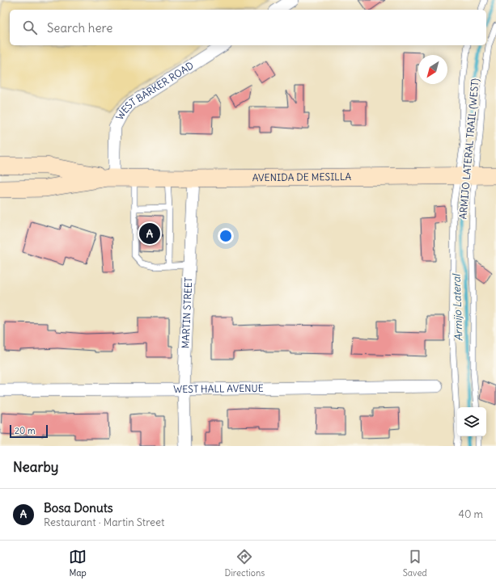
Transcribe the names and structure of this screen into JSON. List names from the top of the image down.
{
  "streets": {
    "main road": ["AVENIDA DE MESILLA"],
    "street": ["WEST BARKER ROAD", "MARTIN STREET", "WEST HALL AVENUE"],
    "lane": ["ARMIJO LATERAL TRAIL (WEST)"]
  },
  "crossings": [
    ["WEST BARKER ROAD", "AVENIDA DE MESILLA"],
    ["ARMIJO LATERAL TRAIL (WEST)", "AVENIDA DE MESILLA"],
    ["AVENIDA DE MESILLA", "MARTIN STREET"],
    ["MARTIN STREET", "WEST HALL AVENUE"]
  ],
  "water": ["Armijo Lateral"],
  "scale_bar": "20 m",
  "north": "bottom left",
  "page": {
    "search": "Search here",
    "pins": "A",
    "scale": "20 m",
    "heading": "Nearby",
    "list": [
      {
        "mark": "A",
        "name": "Bosa Donuts",
        "note": "Restaurant · Martin Street",
        "value": "40 m"
      }
    ],
    "nav": ["Map", "Directions", "Saved"]
  }
}
